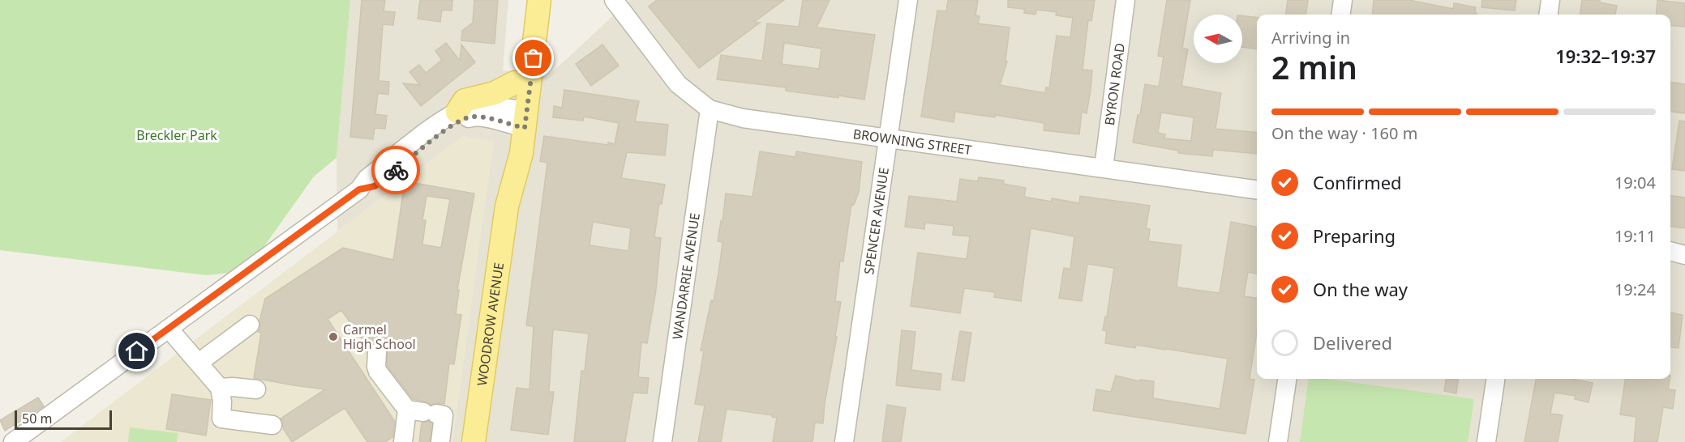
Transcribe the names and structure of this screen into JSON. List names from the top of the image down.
{
  "streets": {
    "main road": ["WOODROW AVENUE"],
    "street": [
      "BYRON ROAD",
      "BROWNING STREET",
      "SPENCER AVENUE",
      "WANDARRIE AVENUE"
    ]
  },
  "crossings": [
    ["BYRON ROAD", "BROWNING STREET"],
    ["BROWNING STREET", "SPENCER AVENUE"],
    ["BROWNING STREET", "WANDARRIE AVENUE"]
  ],
  "parks": ["Breckler Park"],
  "places": ["Carmel High School"],
  "scale_bar": "50 m",
  "north": "left",
  "page": {
    "heading": ["2 min", "Arriving in", "19:32–19:37"],
    "bar": "On the way · 160 m",
    "list": [
      ["Confirmed", "19:04"],
      ["Preparing", "19:11"],
      ["On the way", "19:24"],
      "Delivered"
    ],
    "scale": "50 m"
  }
}
